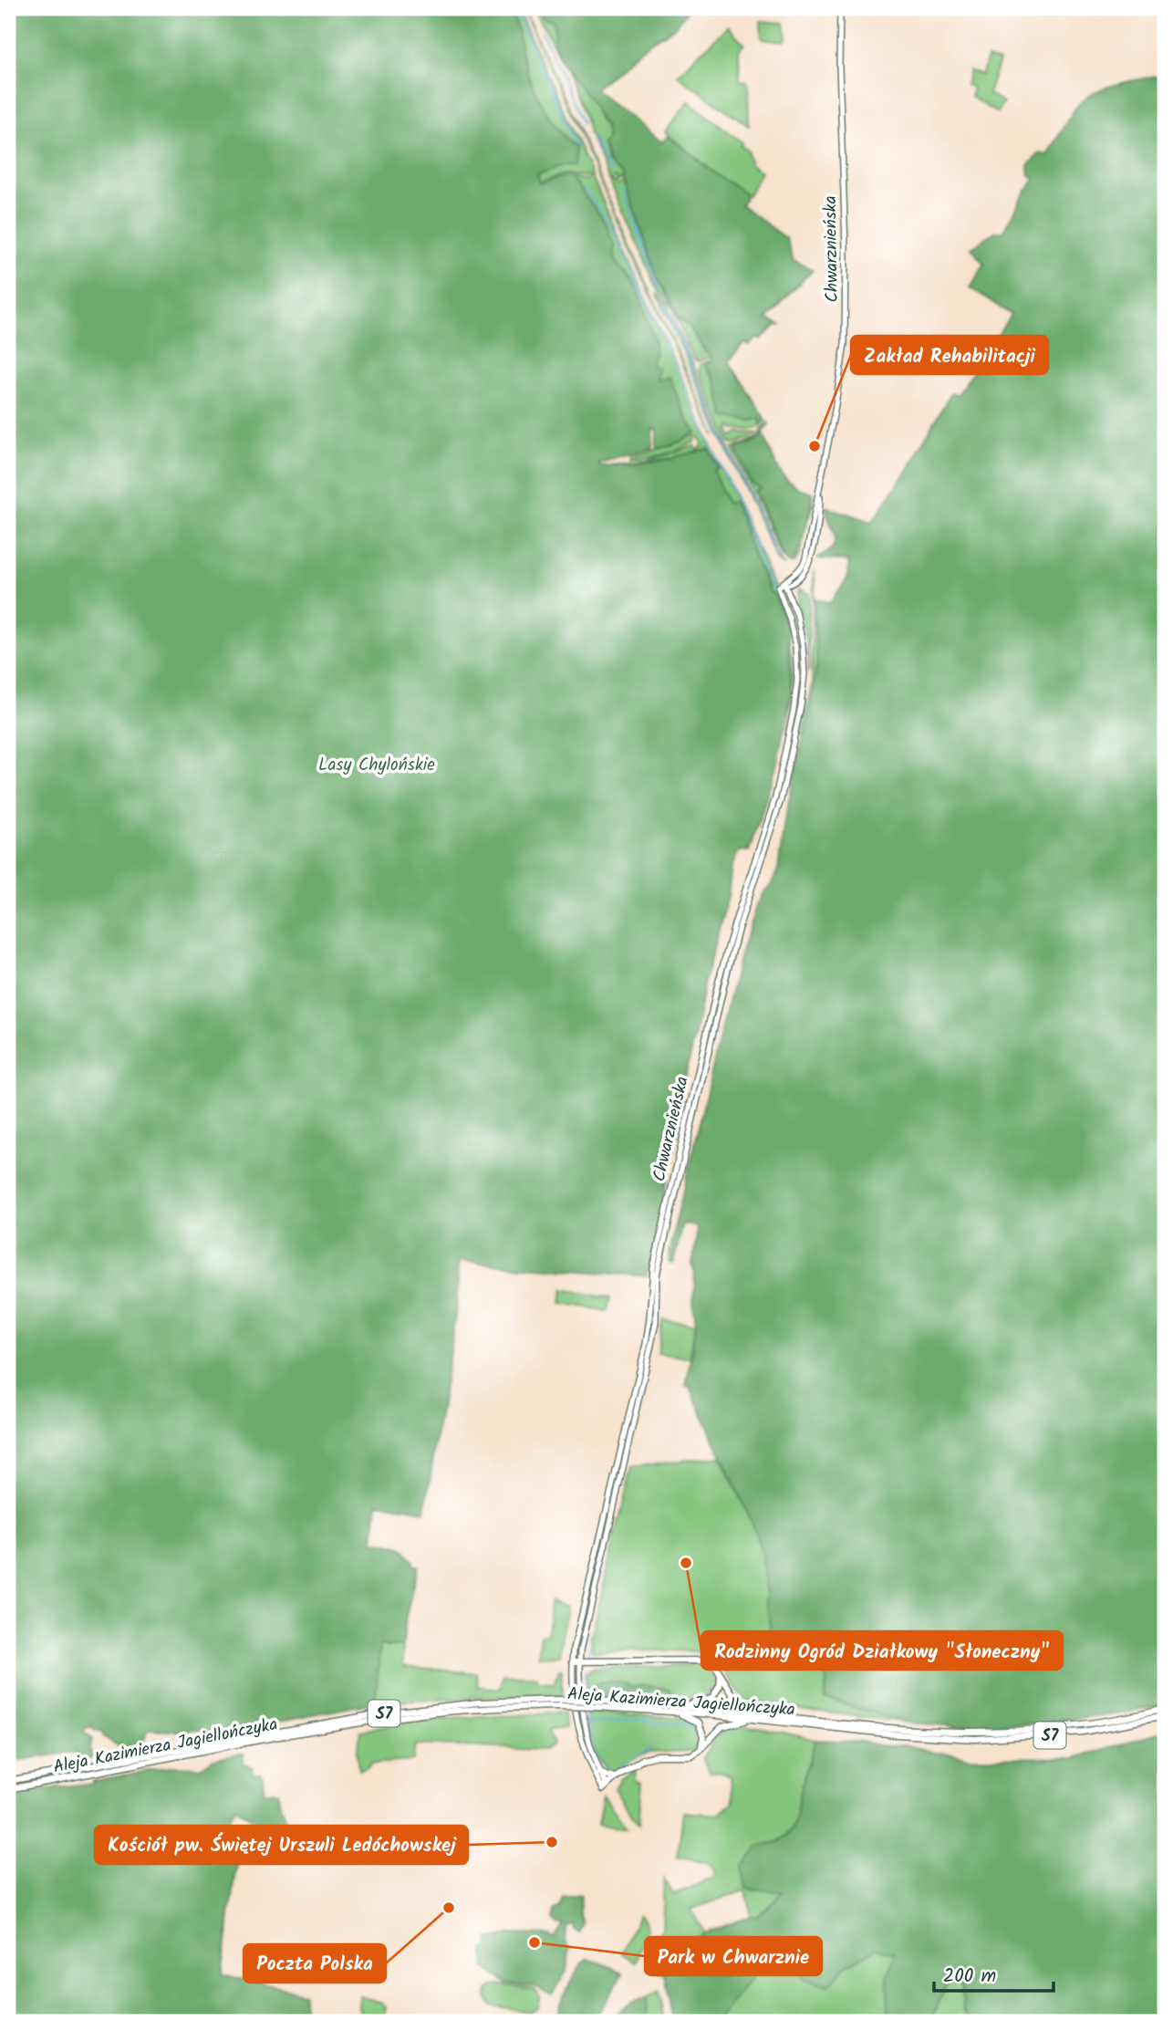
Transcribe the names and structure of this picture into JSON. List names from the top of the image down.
{
  "streets": {
    "highway": ["Aleja Kazimierza Jagiellończyka", "S7"],
    "main road": ["Chwarznieńska"]
  },
  "parks": ["Lasy Chylońskie"],
  "places": [
    "Zakład Rehabilitacji",
    "Rodzinny Ogród Działkowy \"Słoneczny\"",
    "Kościół pw. Świętej Urszuli Ledóchowskej",
    "Poczta Polska",
    "Park w Chwarznie"
  ],
  "scale_bar": "200 m"
}
